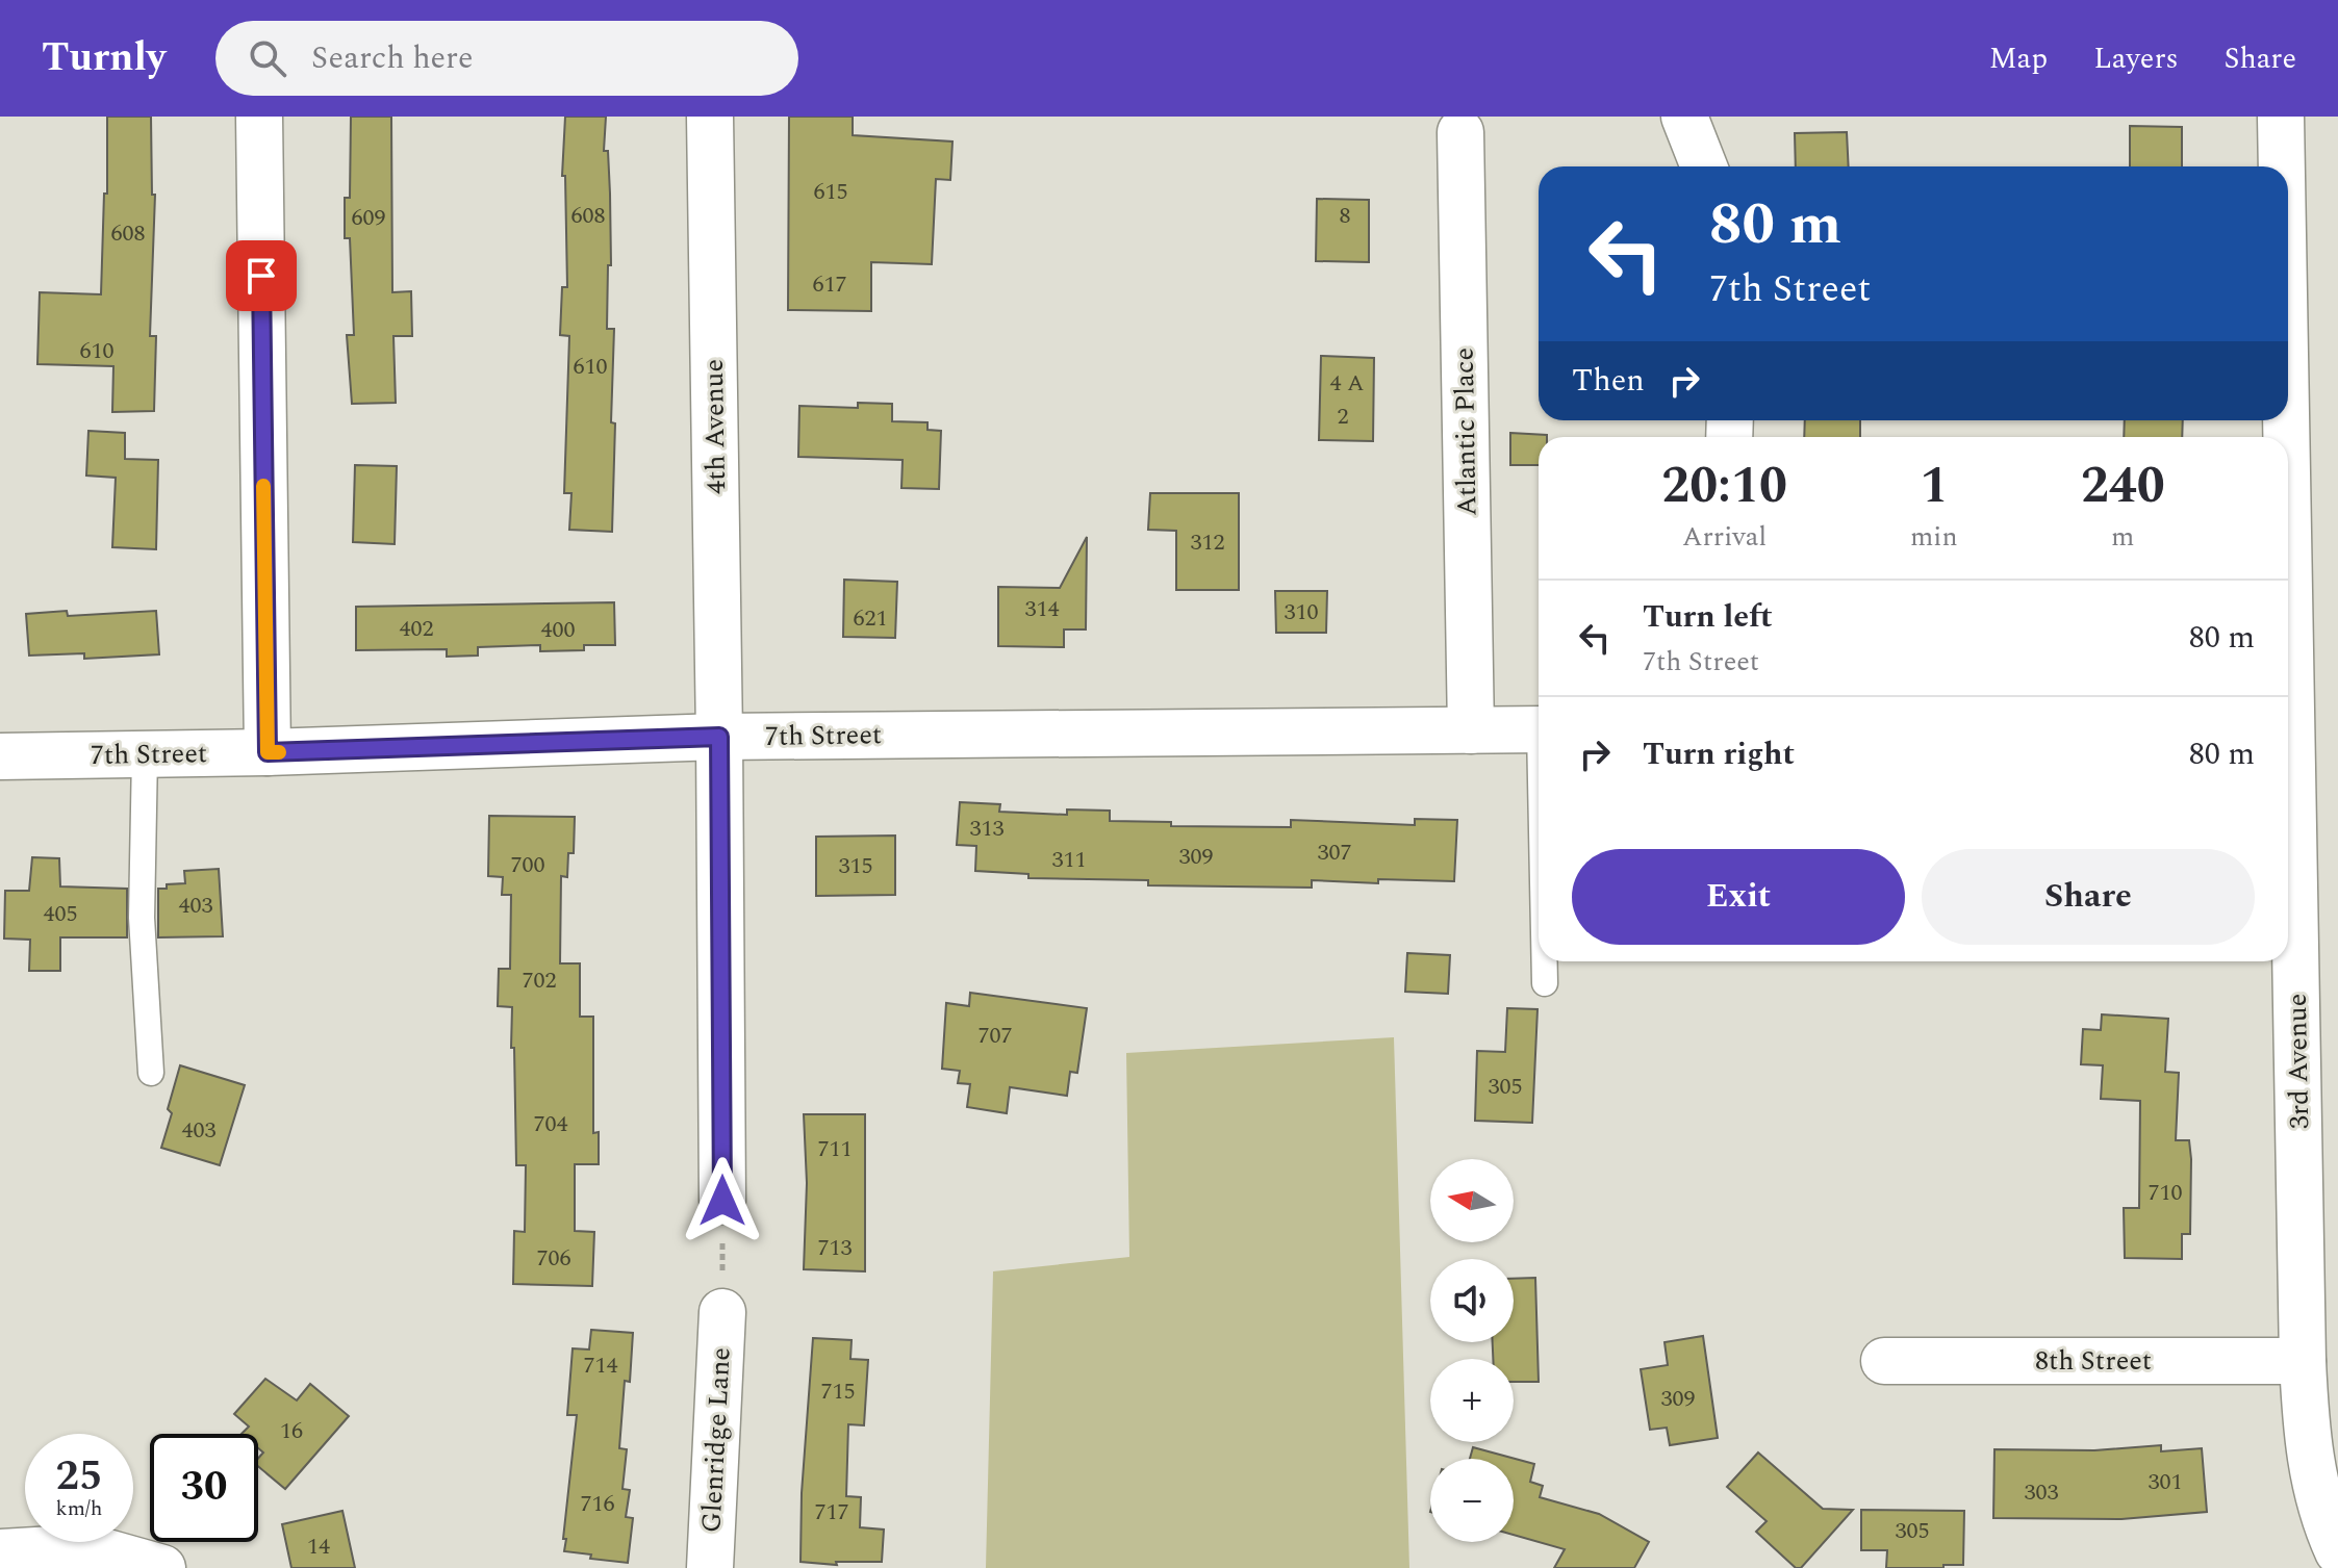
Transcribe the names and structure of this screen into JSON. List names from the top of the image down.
{
  "streets": {
    "street": [
      "4th Avenue",
      "Atlantic Place",
      "7th Street",
      "3rd Avenue",
      "8th Street",
      "Glenridge Lane"
    ]
  },
  "crossings": [
    ["4th Avenue", "7th Street"],
    ["Atlantic Place", "7th Street"],
    ["3rd Avenue", "8th Street"]
  ],
  "house_numbers": [
    "615",
    "608",
    "8",
    "609",
    "608",
    "617",
    "610",
    "610",
    "4 A",
    "2",
    "312",
    "314",
    "310",
    "621",
    "402",
    "400",
    "313",
    "307",
    "309",
    "311",
    "700",
    "315",
    "403",
    "405",
    "702",
    "707",
    "305",
    "704",
    "403",
    "711",
    "710",
    "713",
    "706",
    "714",
    "715",
    "309",
    "16",
    "301",
    "303",
    "716",
    "717",
    "305",
    "14"
  ],
  "north": "left",
  "page": {
    "header": "Turnly",
    "search": "Search here",
    "nav": ["Map", "Layers", "Share"],
    "turn": ["80 m", "7th Street"],
    "then": "Then",
    "eta": [
      "20:10",
      "Arrival",
      "1",
      "min",
      "240",
      "m"
    ],
    "list": [
      {
        "name": "Turn left",
        "note": "7th Street",
        "value": "80 m"
      },
      {
        "name": "Turn right",
        "value": "80 m"
      }
    ],
    "buttons": ["Exit", "Share"],
    "map_buttons": ["+", "−"],
    "speed": "25 km/h",
    "limit": "30"
  }
}
